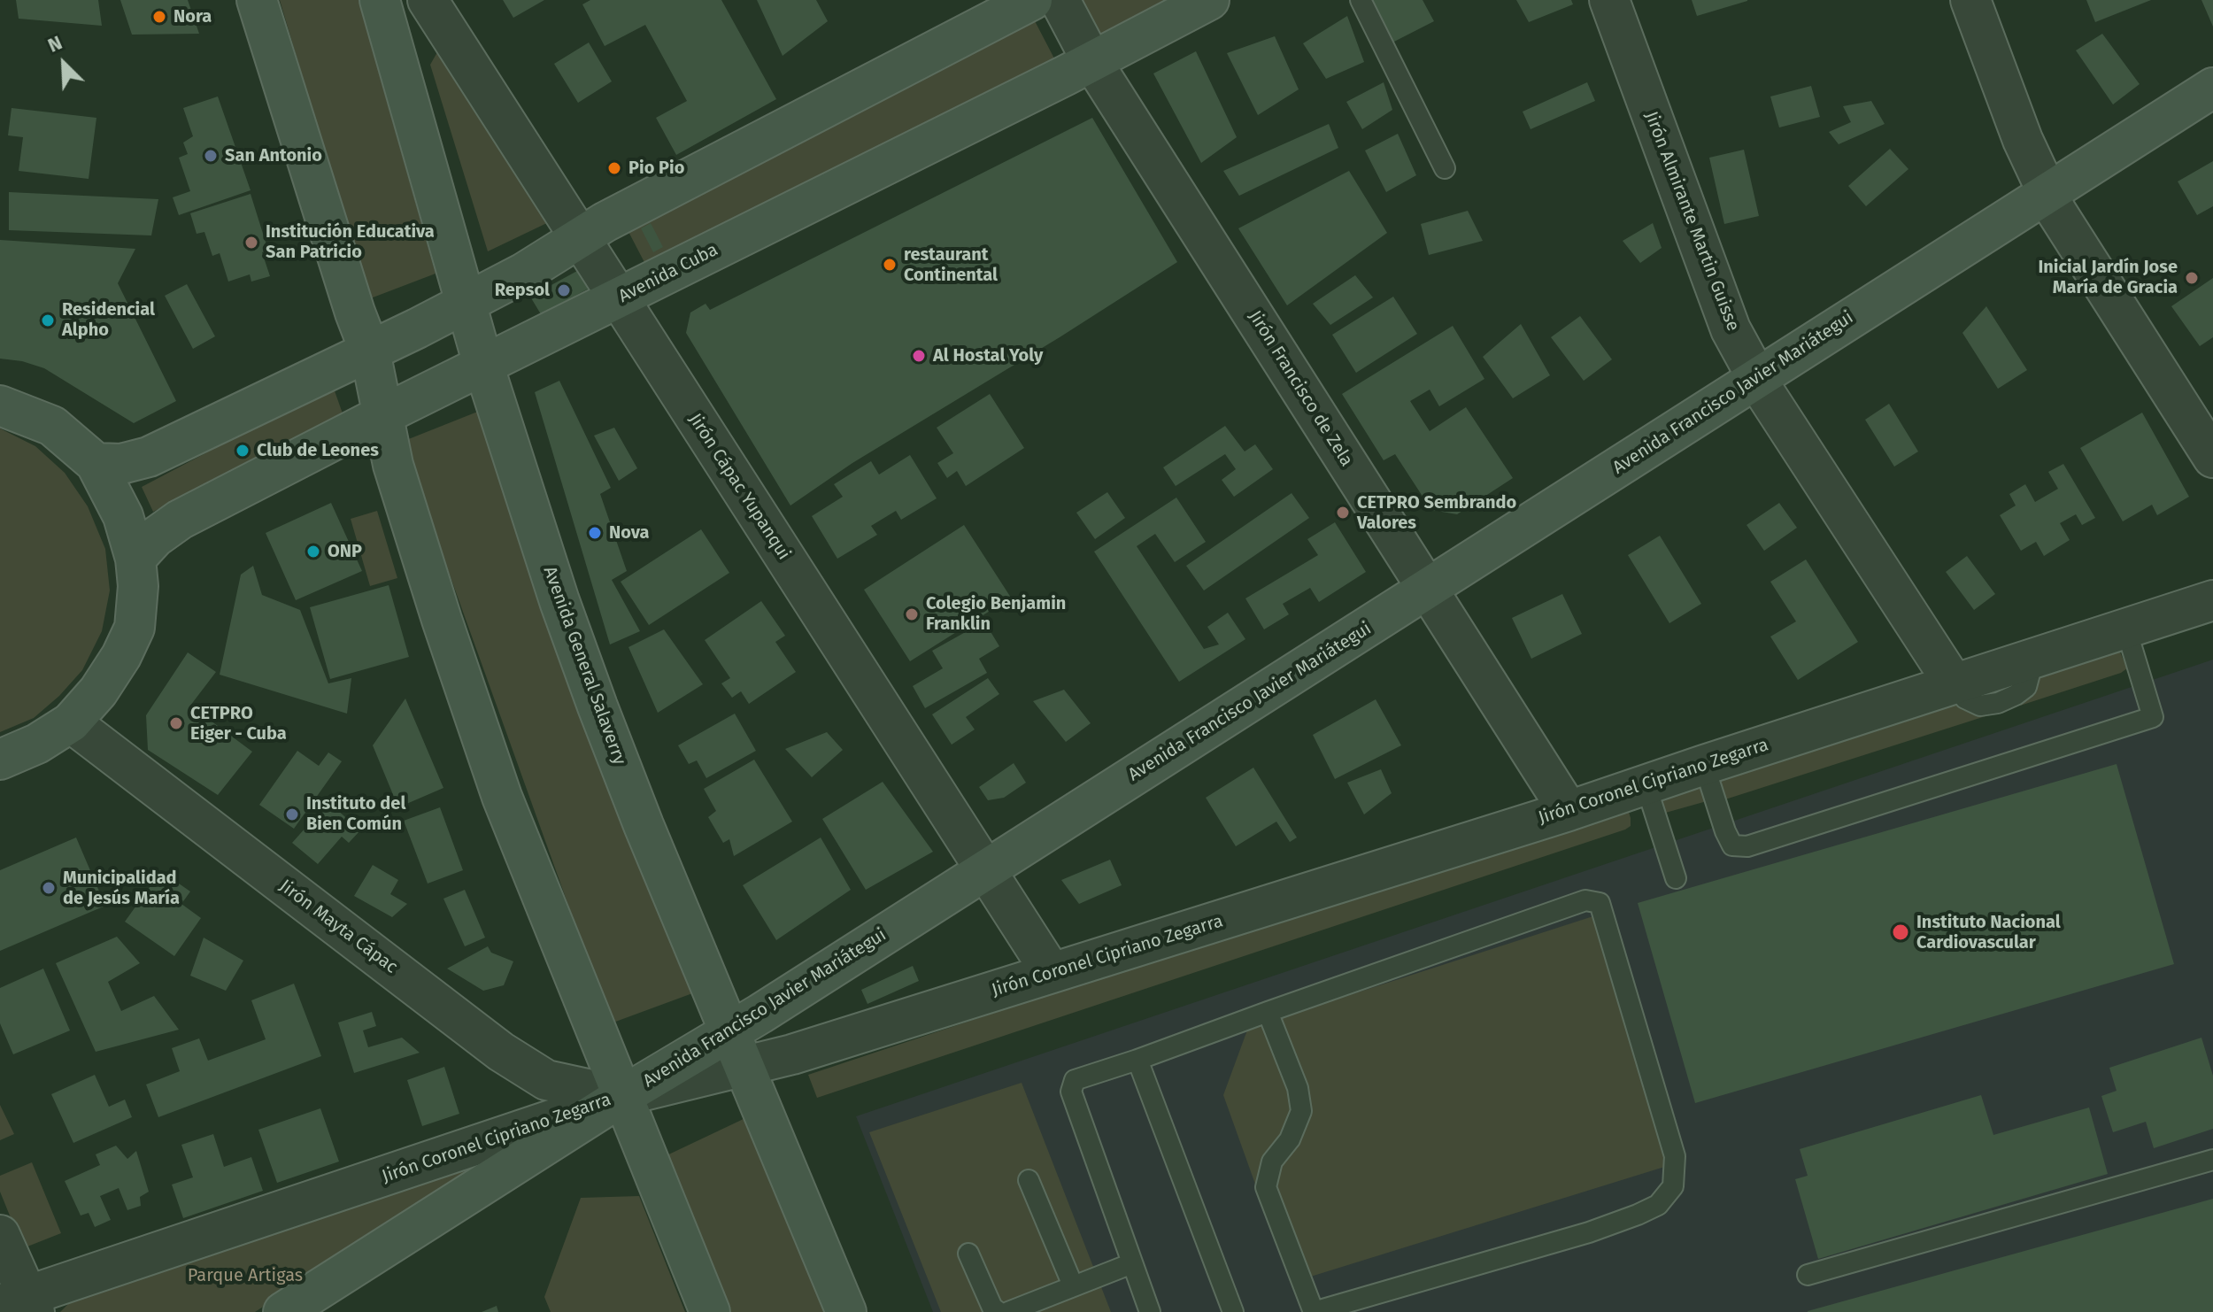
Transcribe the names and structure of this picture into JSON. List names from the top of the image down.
{
  "streets": {
    "main road": ["Avenida Cuba", "Avenida Francisco Javier Mariátegui", "Avenida General Salaverry"],
    "street": [
      "Jirón Almirante Martin Guisse",
      "Jirón Francisco de Zela",
      "Jirón Cápac Yupanqui",
      "Jirón Coronel Cipriano Zegarra",
      "Jirón Mayta Cápac"
    ]
  },
  "crossings": [
    ["Jirón Almirante Martin Guisse", "Avenida Francisco Javier Mariátegui"],
    ["Jirón Almirante Martin Guisse", "Jirón Coronel Cipriano Zegarra"],
    ["Avenida Cuba", "Jirón Francisco de Zela"],
    ["Avenida Cuba", "Jirón Cápac Yupanqui"],
    ["Avenida Cuba", "Avenida General Salaverry"],
    ["Jirón Francisco de Zela", "Avenida Francisco Javier Mariátegui"],
    ["Jirón Francisco de Zela", "Jirón Coronel Cipriano Zegarra"],
    ["Avenida Francisco Javier Mariátegui", "Jirón Cápac Yupanqui"],
    ["Avenida Francisco Javier Mariátegui", "Avenida General Salaverry"],
    ["Avenida Francisco Javier Mariátegui", "Jirón Coronel Cipriano Zegarra"],
    ["Avenida Francisco Javier Mariátegui", "Jirón Mayta Cápac"],
    ["Jirón Cápac Yupanqui", "Jirón Coronel Cipriano Zegarra"],
    ["Avenida General Salaverry", "Jirón Coronel Cipriano Zegarra"],
    ["Jirón Coronel Cipriano Zegarra", "Jirón Mayta Cápac"]
  ],
  "parks": ["Parque Artigas"],
  "places": [
    "Nora",
    "San Antonio",
    "Pio Pio",
    "Institución Educativa San Patricio",
    "restaurant Continental",
    "Inicial Jardín Jose María de Gracia",
    "Repsol",
    "Residencial Alpho",
    "Al Hostal Yoly",
    "Club de Leones",
    "CETPRO Sembrando Valores",
    "Nova",
    "ONP",
    "Colegio Benjamin Franklin",
    "CETPRO Eiger - Cuba",
    "Instituto del Bien Común",
    "Municipalidad de Jesús María",
    "Instituto Nacional Cardiovascular"
  ],
  "north": "top left"
}
